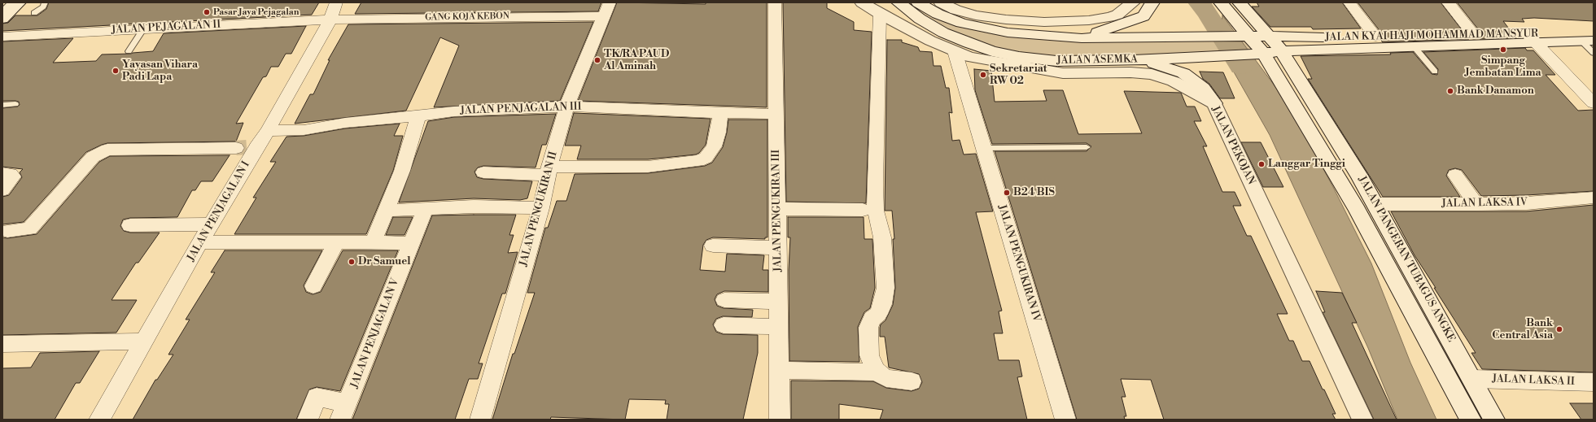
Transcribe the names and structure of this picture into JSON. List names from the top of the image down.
{
  "streets": {
    "main road": [
      "JALAN KYAI HAJI MOHAMMAD MANSYUR",
      "JALAN ASEMKA",
      "JALAN PEKOJAN",
      "JALAN PANGERAN TUBAGUS ANGKE"
    ],
    "street": [
      "GANG KOJA KEBON",
      "JALAN PEJAGALAN II",
      "JALAN PENJAGALAN III",
      "JALAN LAKSA IV",
      "JALAN PENGUKIRAN II",
      "JALAN PENGUKIRAN III",
      "JALAN PENJAGALAN I",
      "JALAN PENGUKIRAN IV",
      "JALAN PENJAGALAN V",
      "JALAN LAKSA II"
    ]
  },
  "crossings": [
    ["GANG KOJA KEBON", "JALAN PEJAGALAN II"],
    ["GANG KOJA KEBON", "JALAN PENGUKIRAN II"],
    ["GANG KOJA KEBON", "JALAN PENJAGALAN I"],
    ["JALAN PEJAGALAN II", "JALAN PENJAGALAN I"],
    ["JALAN KYAI HAJI MOHAMMAD MANSYUR", "JALAN ASEMKA"],
    ["JALAN KYAI HAJI MOHAMMAD MANSYUR", "JALAN PANGERAN TUBAGUS ANGKE"],
    ["JALAN ASEMKA", "JALAN PANGERAN TUBAGUS ANGKE"],
    ["JALAN PENJAGALAN III", "JALAN PENGUKIRAN II"],
    ["JALAN PENJAGALAN III", "JALAN PENGUKIRAN III"],
    ["JALAN PENJAGALAN III", "JALAN PENJAGALAN I"],
    ["JALAN PEKOJAN", "JALAN PENGUKIRAN IV"],
    ["JALAN LAKSA IV", "JALAN PANGERAN TUBAGUS ANGKE"],
    ["JALAN PANGERAN TUBAGUS ANGKE", "JALAN LAKSA II"]
  ],
  "places": [
    "Pasar Jaya Pejagalan",
    "Simpang Jembatan Lima",
    "TK/RA PAUD Al Aminah",
    "Yayasan Vihara Padi Lapa",
    "Sekretariat RW 02",
    "Bank Danamon",
    "Langgar Tinggi",
    "B24 BIS",
    "Dr Samuel",
    "Bank Central Asia"
  ]
}
